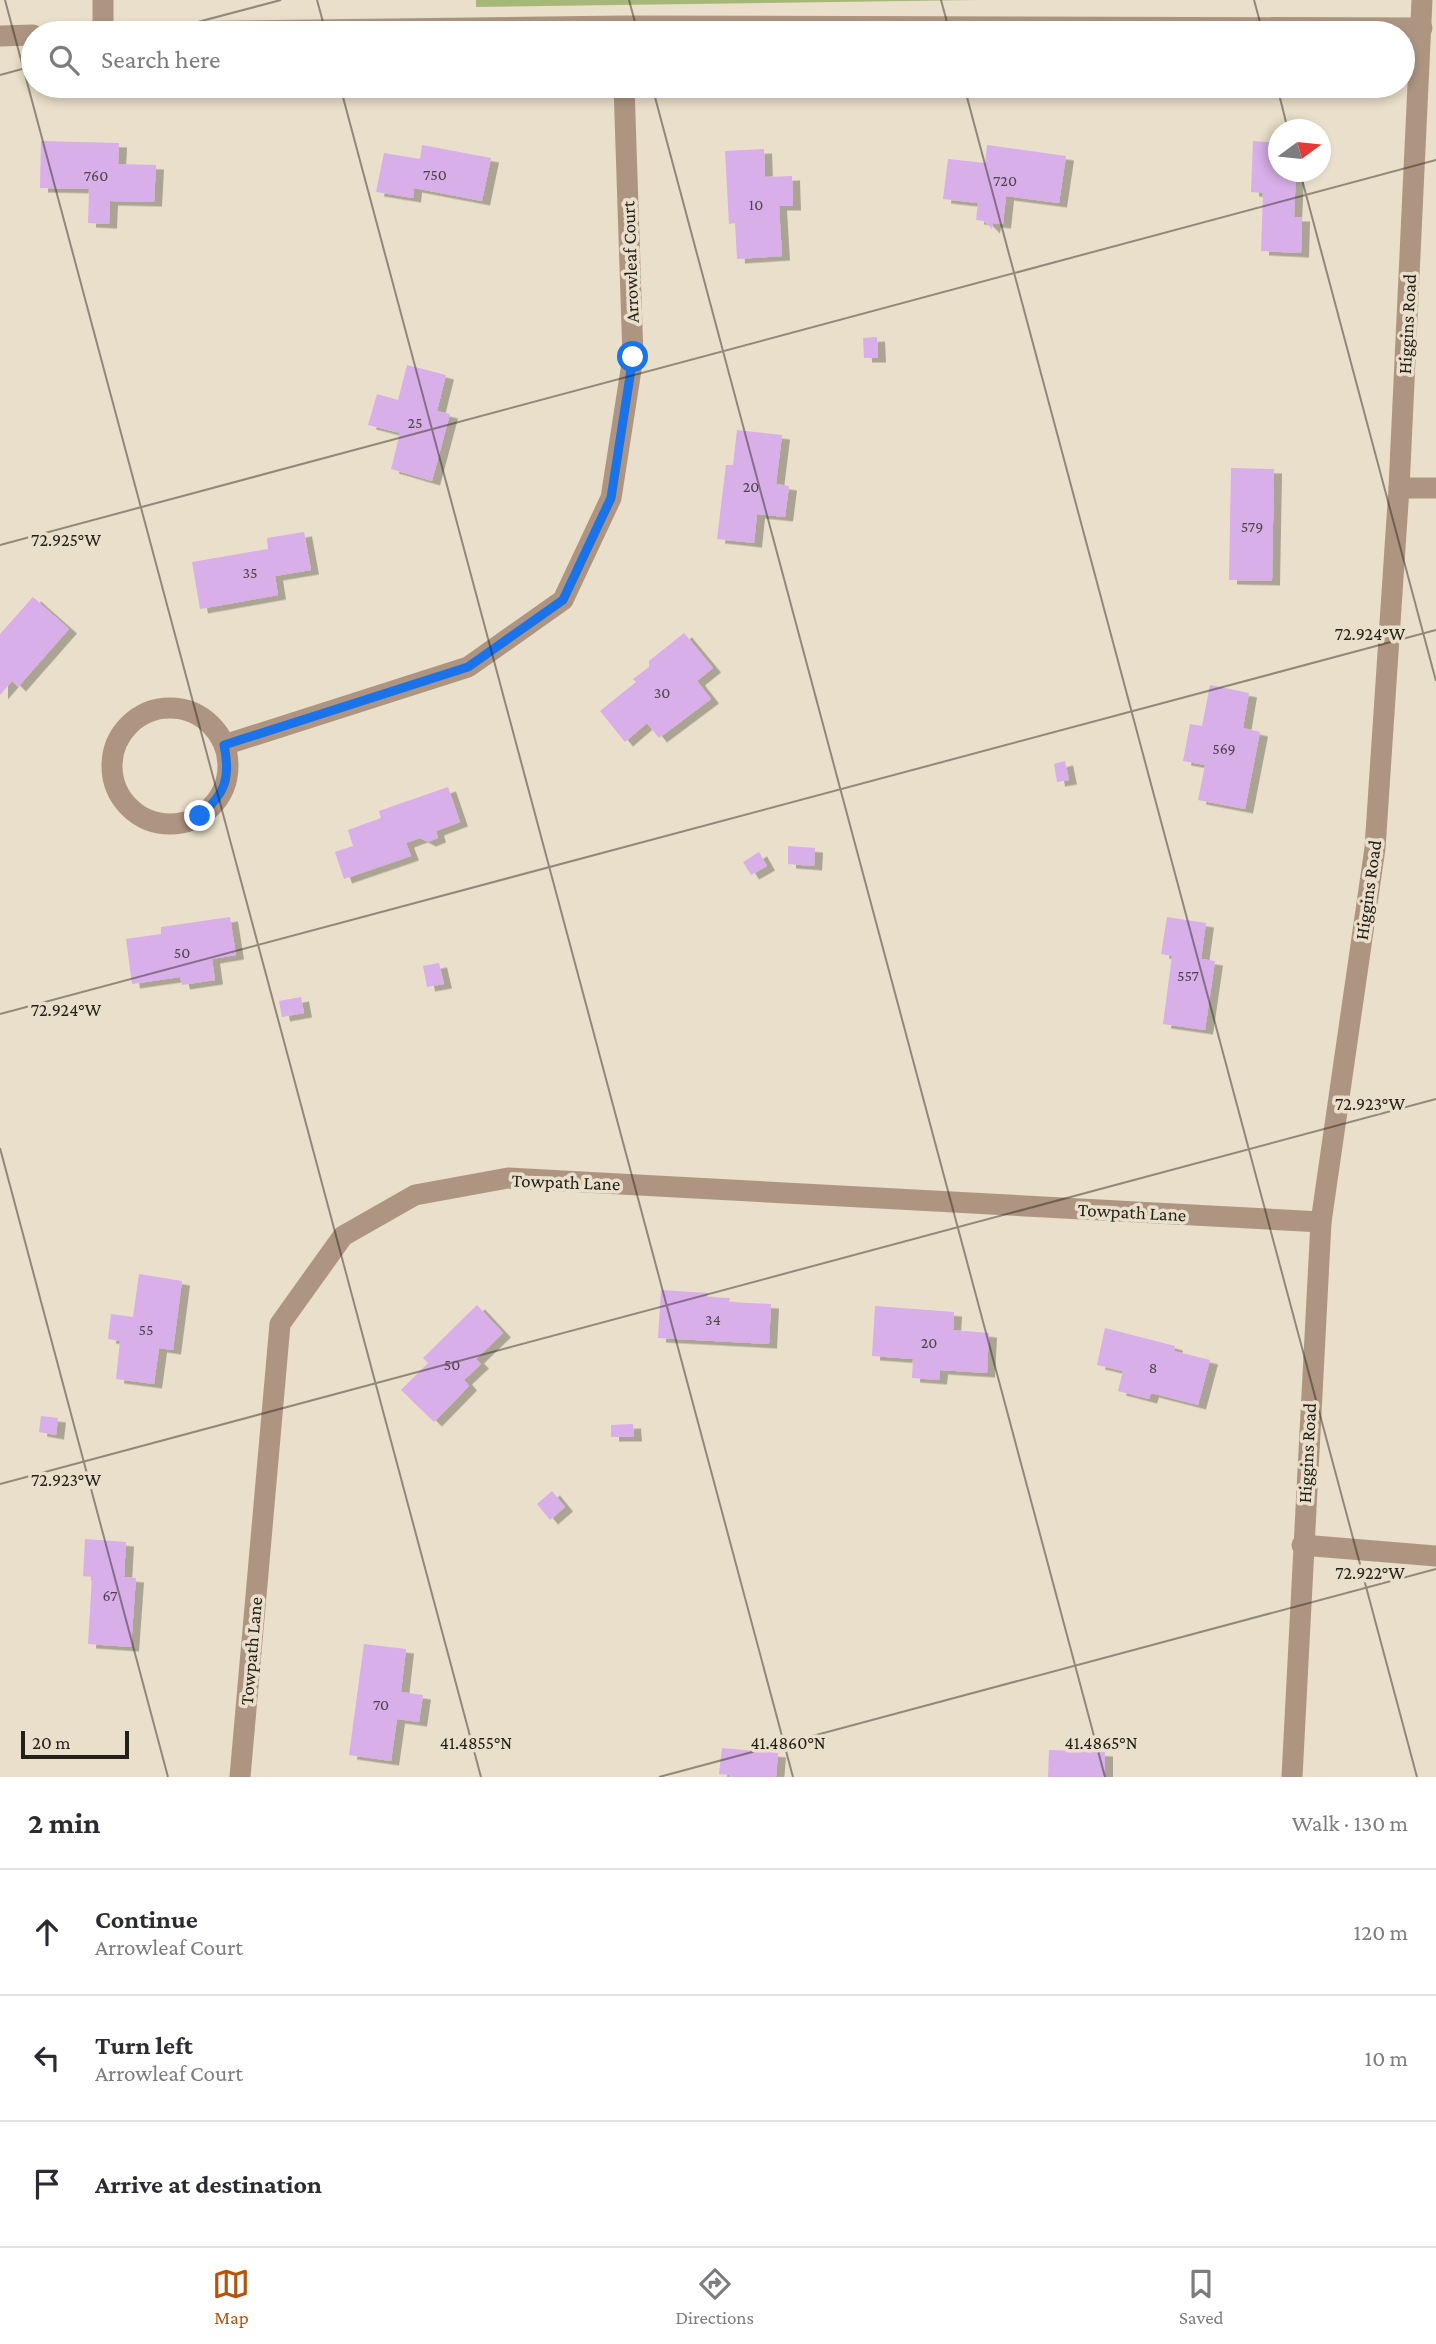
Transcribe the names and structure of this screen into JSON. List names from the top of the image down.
{
  "streets": {
    "street": ["Arrowleaf Court", "Higgins Road", "Towpath Lane"]
  },
  "crossings": [
    ["Higgins Road", "Towpath Lane"]
  ],
  "house_numbers": [
    "750",
    "760",
    "720",
    "10",
    "25",
    "20",
    "579",
    "35",
    "30",
    "569",
    "50",
    "557",
    "34",
    "55",
    "20",
    "50",
    "8",
    "67",
    "70"
  ],
  "scale_bar": "20 m",
  "north": "right",
  "page": {
    "search": "Search here",
    "scale": "20 m",
    "heading": ["2 min", "Walk · 130 m"],
    "list": [
      ["Continue", "Arrowleaf Court", "120 m"],
      ["Turn left", "Arrowleaf Court", "10 m"],
      "Arrive at destination"
    ],
    "nav": ["Map", "Directions", "Saved"]
  },
  "coordinates": [
    "72.925°W",
    "72.924°W",
    "72.923°W",
    "72.922°W",
    "41.4855°N",
    "41.4860°N",
    "41.4865°N"
  ]
}
